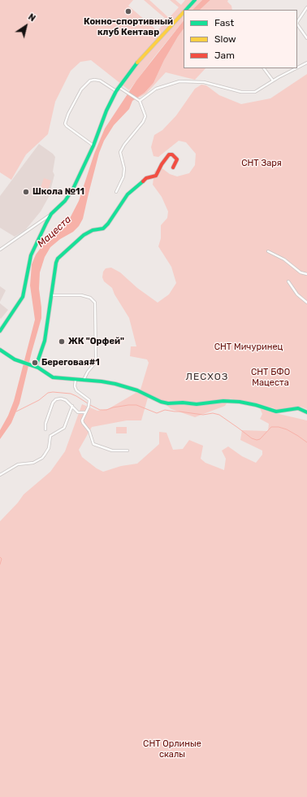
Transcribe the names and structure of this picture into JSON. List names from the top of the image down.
{
  "districts": ["ЛЕСХОЗ"],
  "water": ["Мацеста"],
  "parks": [
    "СНТ Заря",
    "СНТ Мичуринец",
    "СНТ БФО Мацеста",
    "СНТ Орлиные скалы"
  ],
  "places": [
    "Конно-спортивный клуб Кентавр",
    "Школа №11",
    "ЖК \"Орфей\"",
    "Береговая#1"
  ],
  "legend": ["Fast", "Slow", "Jam"],
  "north": "top right"
}
